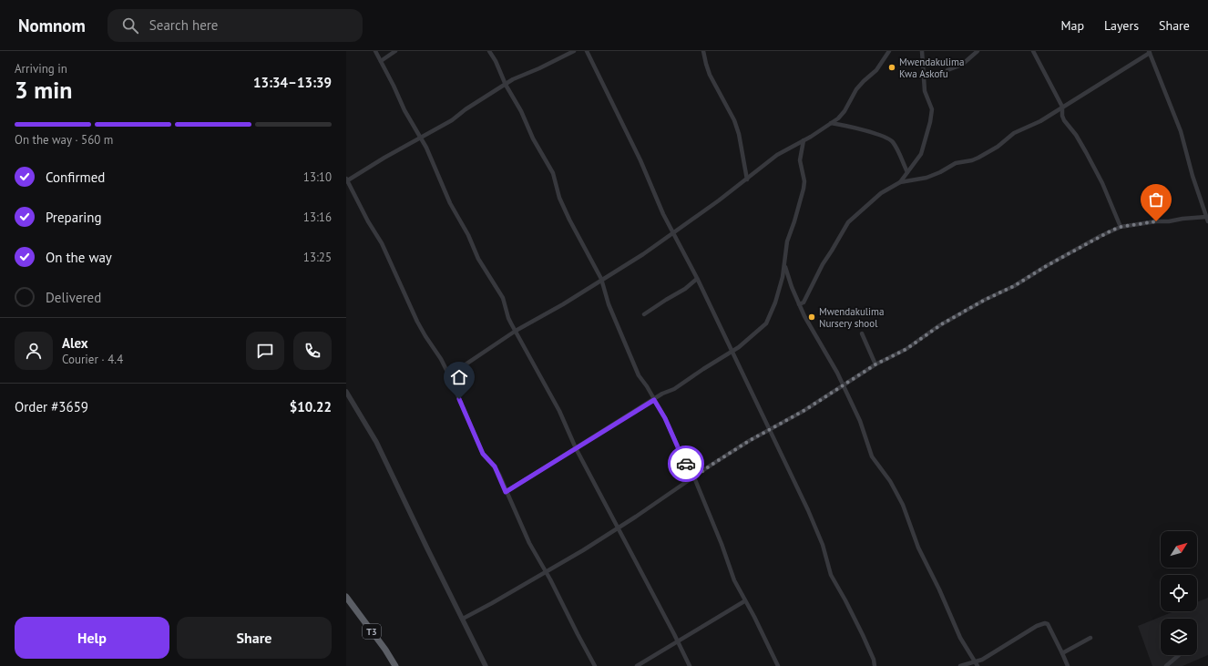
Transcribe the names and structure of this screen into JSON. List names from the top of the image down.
{
  "streets": {
    "highway": ["T3"]
  },
  "places": ["Mwendakulima Kwa Askofu", "Mwendakulima Nursery shool"],
  "north": "top right",
  "page": {
    "header": "Nomnom",
    "search": "Search here",
    "nav": ["Map", "Layers", "Share"],
    "heading": ["3 min", "Arriving in", "13:34–13:39"],
    "panel": [
      "Alex",
      "Courier · 4.4",
      "Order #3659",
      "$10.22"
    ],
    "bar": "On the way · 560 m",
    "list": [
      ["Confirmed", "13:10"],
      ["Preparing", "13:16"],
      ["On the way", "13:25"],
      "Delivered"
    ],
    "buttons": ["Help", "Share"]
  }
}
